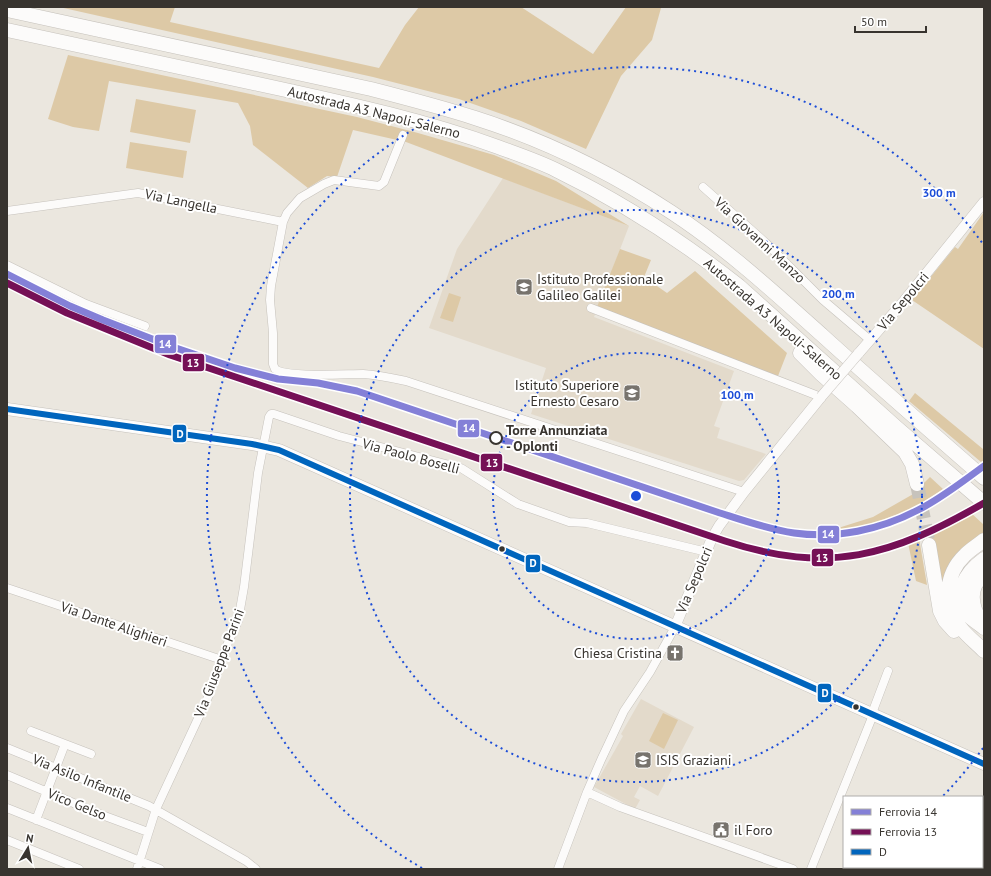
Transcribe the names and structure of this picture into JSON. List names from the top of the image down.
{
  "streets": {
    "highway": ["Autostrada A3 Napoli-Salerno"],
    "street": [
      "Via Langella",
      "Via Giovanni Manzo",
      "Via Sepolcri",
      "Via Paolo Boselli",
      "Via Dante Alighieri",
      "Via Giuseppe Parini",
      "Via Asilo Infantile",
      "Vico Gelso"
    ]
  },
  "crossings": [
    ["Via Giovanni Manzo", "Via Sepolcri"],
    ["Via Sepolcri", "Via Paolo Boselli"],
    ["Via Paolo Boselli", "Via Giuseppe Parini"],
    ["Via Dante Alighieri", "Via Giuseppe Parini"],
    ["Via Giuseppe Parini", "Via Asilo Infantile"],
    ["Via Giuseppe Parini", "Vico Gelso"]
  ],
  "places": {
    "school or university": ["Istituto Professionale Galileo Galilei", "Istituto Superiore Ernesto Cesaro", "ISIS Graziani"],
    "other": ["Torre Annunziata - Oplonti"],
    "church": ["Chiesa Cristina"],
    "public building": ["il Foro"]
  },
  "lines": ["rail line 14", "rail line 13", "transit line D"],
  "legend": ["Ferrovia 14", "Ferrovia 13", "D"],
  "scale_bar": "50 m",
  "north": "top",
  "rings": ["300 m", "200 m", "100 m"]
}
